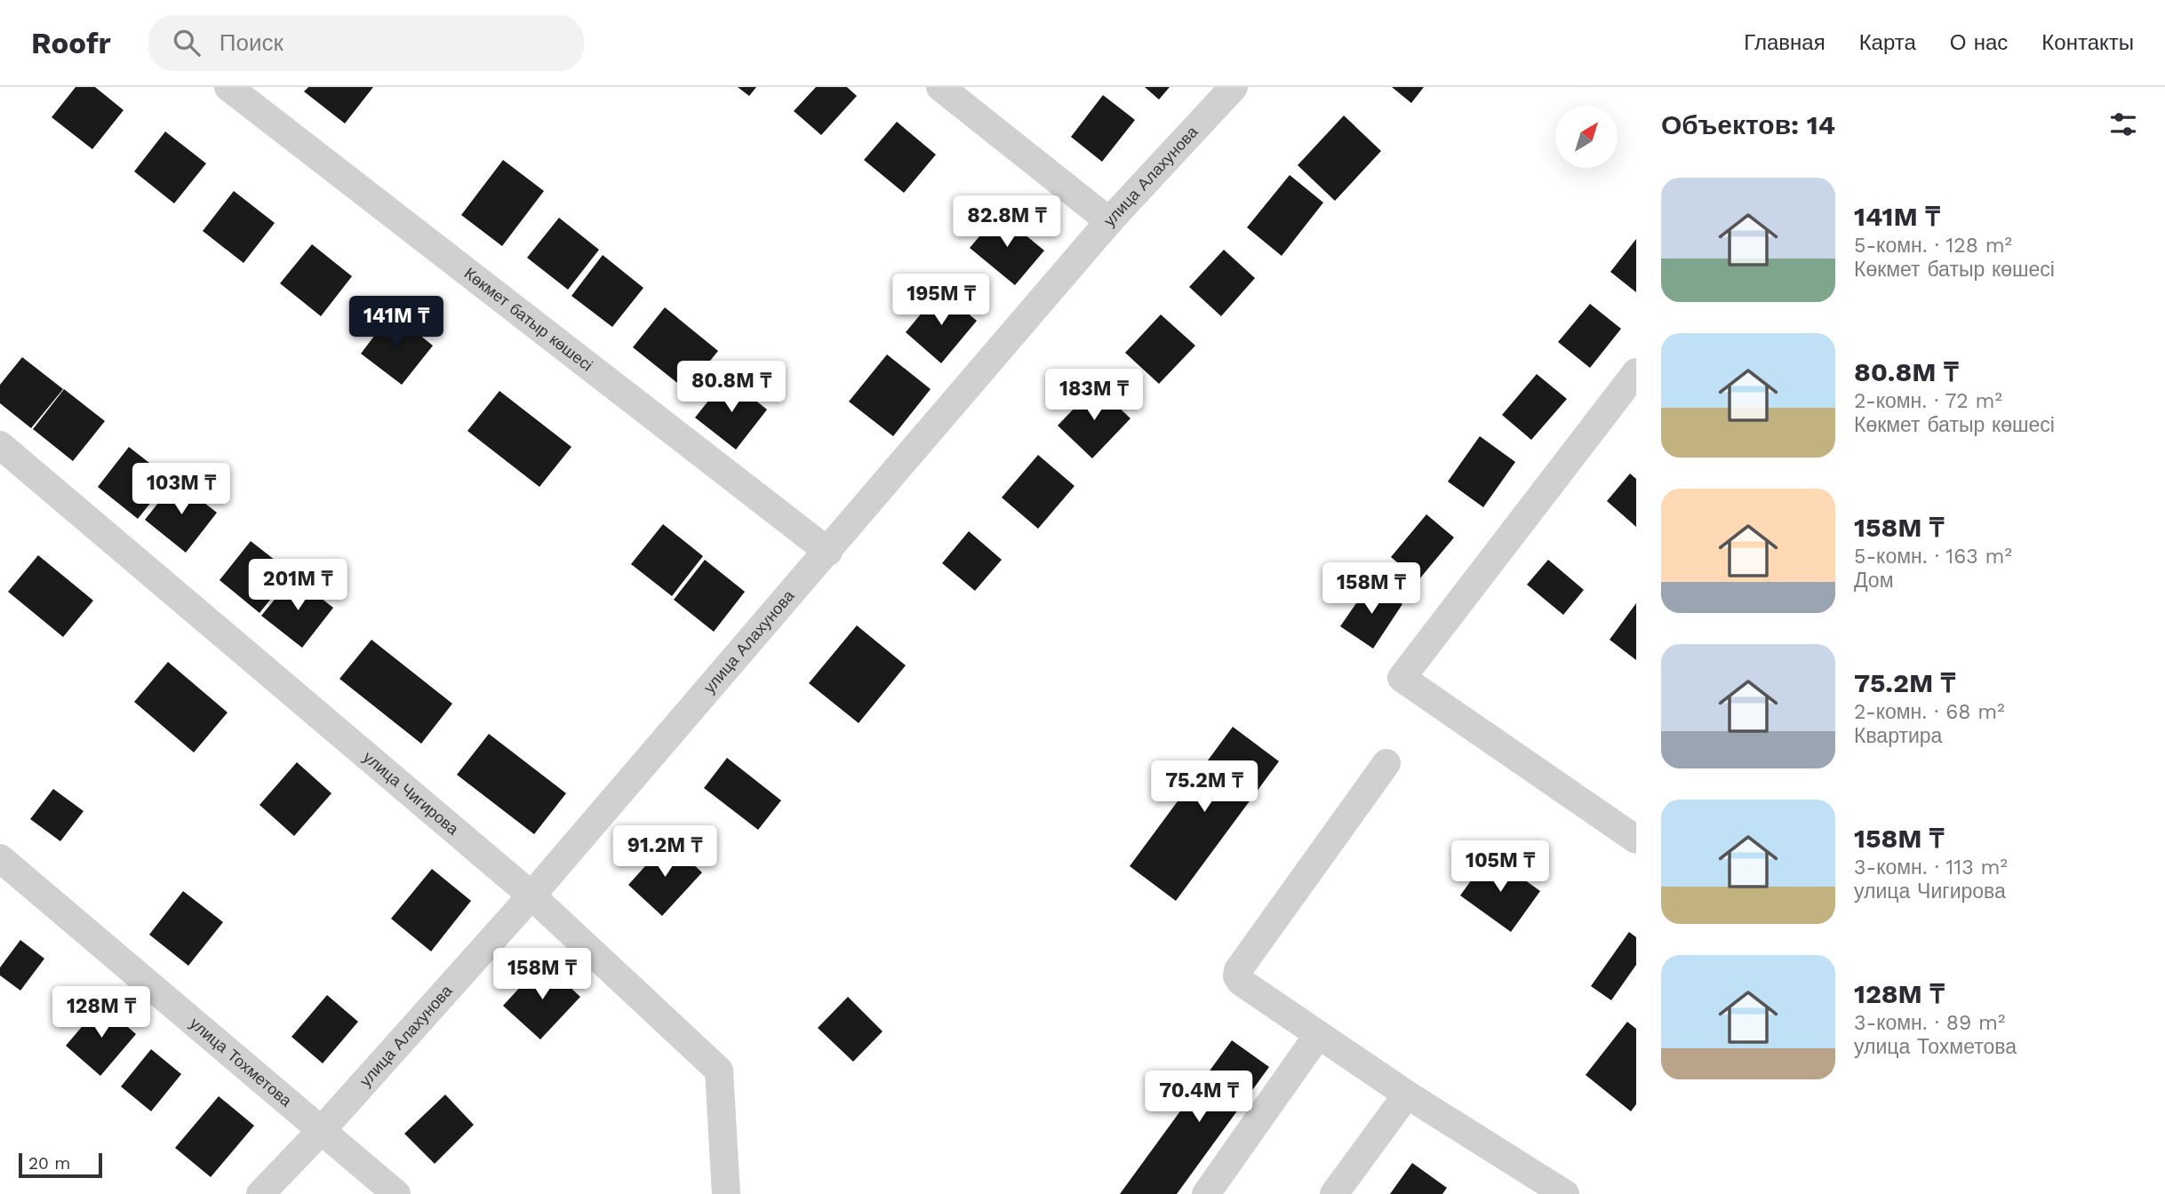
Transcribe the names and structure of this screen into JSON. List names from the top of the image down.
{
  "streets": {
    "street": [
      "улица Алахунова",
      "Көкмет батыр көшесі",
      "улица Чигирова",
      "улица Тохметова"
    ]
  },
  "crossings": [
    ["улица Алахунова", "Көкмет батыр көшесі"],
    ["улица Алахунова", "улица Чигирова"],
    ["улица Алахунова", "улица Тохметова"]
  ],
  "scale_bar": "20 m",
  "north": "top right",
  "page": {
    "header": "Roofr",
    "search": "Поиск",
    "nav": [
      "Главная",
      "Карта",
      "О нас",
      "Контакты"
    ],
    "heading": "Объектов: 14",
    "list": [
      {
        "name": "141M ₸",
        "note": "5-комн. · 128 m² · Көкмет батыр көшесі"
      },
      {
        "name": "80.8M ₸",
        "note": "2-комн. · 72 m² · Көкмет батыр көшесі"
      },
      {
        "name": "158M ₸",
        "note": "5-комн. · 163 m² · Дом"
      },
      {
        "name": "75.2M ₸",
        "note": "2-комн. · 68 m² · Квартира"
      },
      {
        "name": "158M ₸",
        "note": "3-комн. · 113 m² · улица Чигирова"
      },
      {
        "name": "128M ₸",
        "note": "3-комн. · 89 m² · улица Тохметова"
      }
    ],
    "price": [
      "82.8M ₸",
      "195M ₸",
      "141M ₸",
      "80.8M ₸",
      "183M ₸",
      "103M ₸",
      "201M ₸",
      "158M ₸",
      "75.2M ₸",
      "91.2M ₸",
      "105M ₸",
      "158M ₸",
      "128M ₸",
      "70.4M ₸"
    ],
    "scale": "20 m"
  }
}
